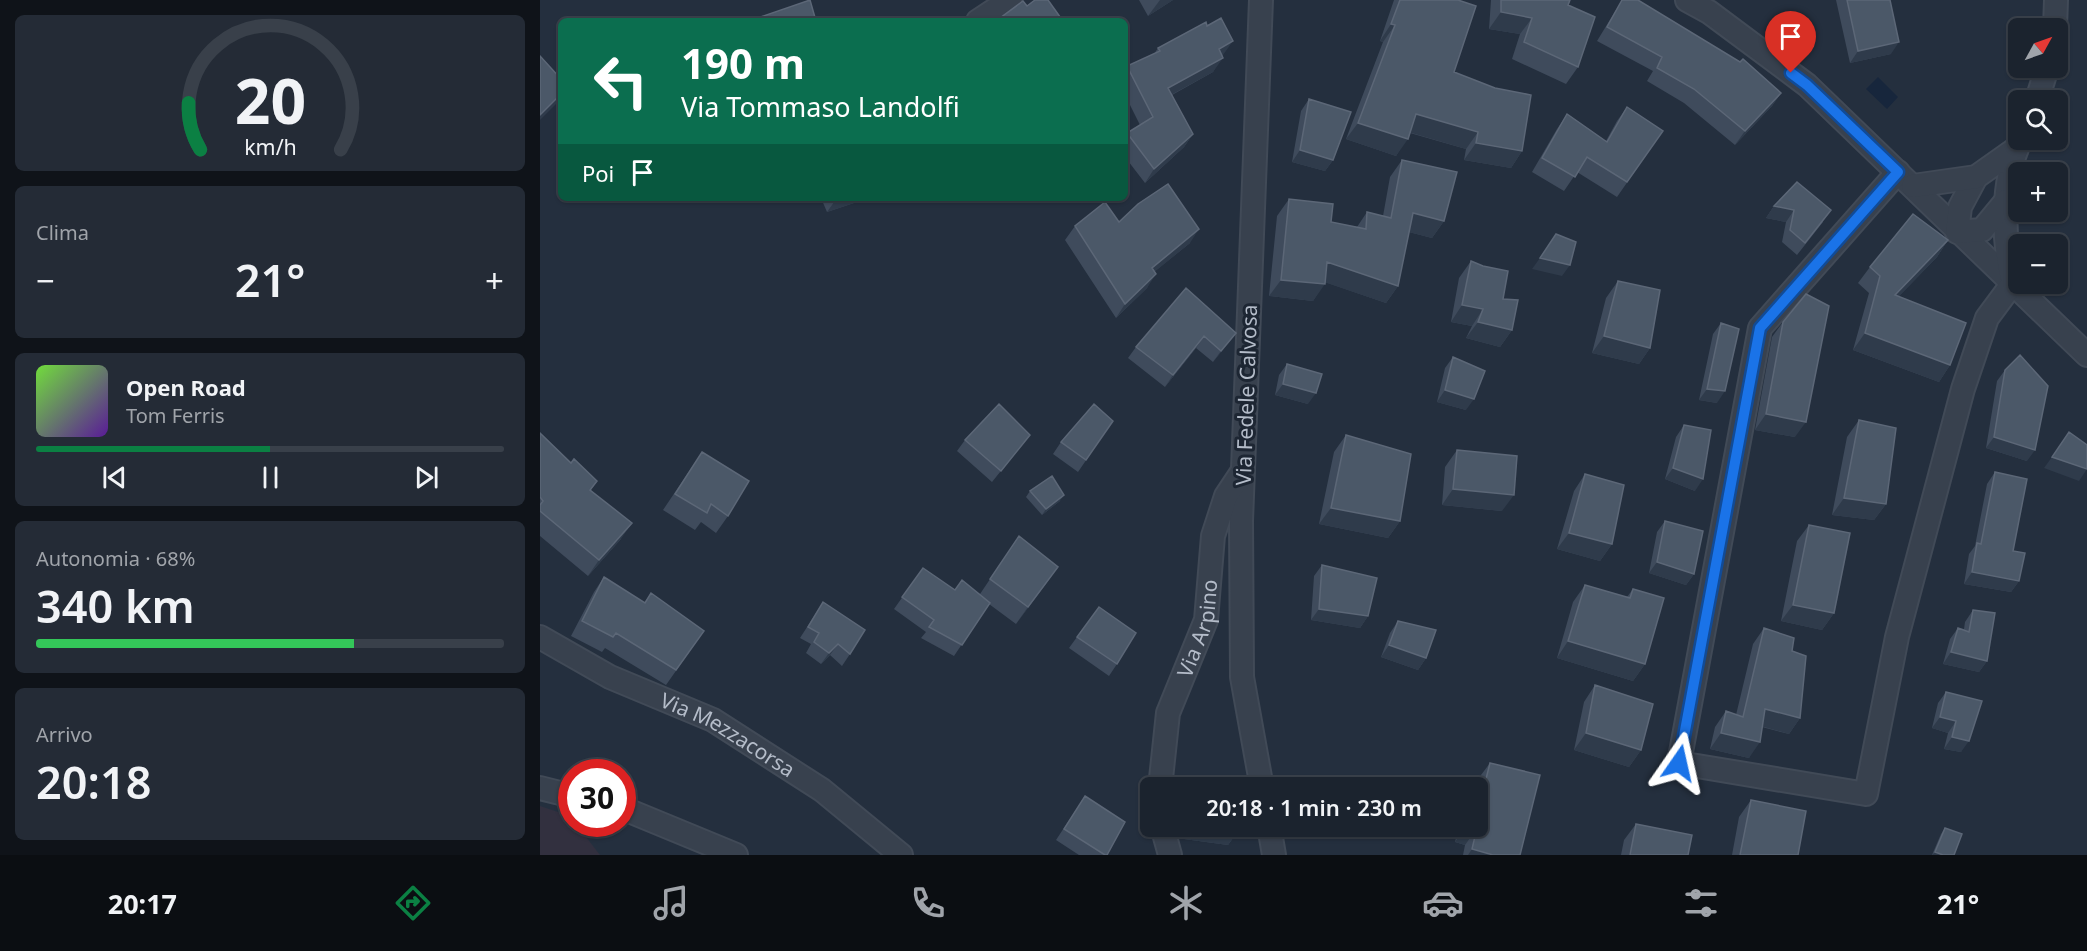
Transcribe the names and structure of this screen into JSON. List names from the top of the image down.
{
  "streets": {
    "street": ["Via Fedele Calvosa", "Via Arpino", "Via Mezzacorsa"]
  },
  "crossings": [
    ["Via Fedele Calvosa", "Via Arpino"]
  ],
  "north": "top right",
  "page": {
    "map_buttons": ["+", "−"],
    "turn": ["190 m", "Via Tommaso Landolfi"],
    "then": "Poi",
    "tile": [
      "Clima",
      ["Autonomia · 68%", "340 km"],
      ["Arrivo", "20:18"]
    ],
    "heat": ["−", "21°", "+"],
    "song": ["Open Road", "Tom Ferris"],
    "limit": "30",
    "trip": "20:18 · 1 min · 230 m",
    "tabs": ["20:17", "21°"],
    "gauge": ["20", "km/h"]
  }
}
